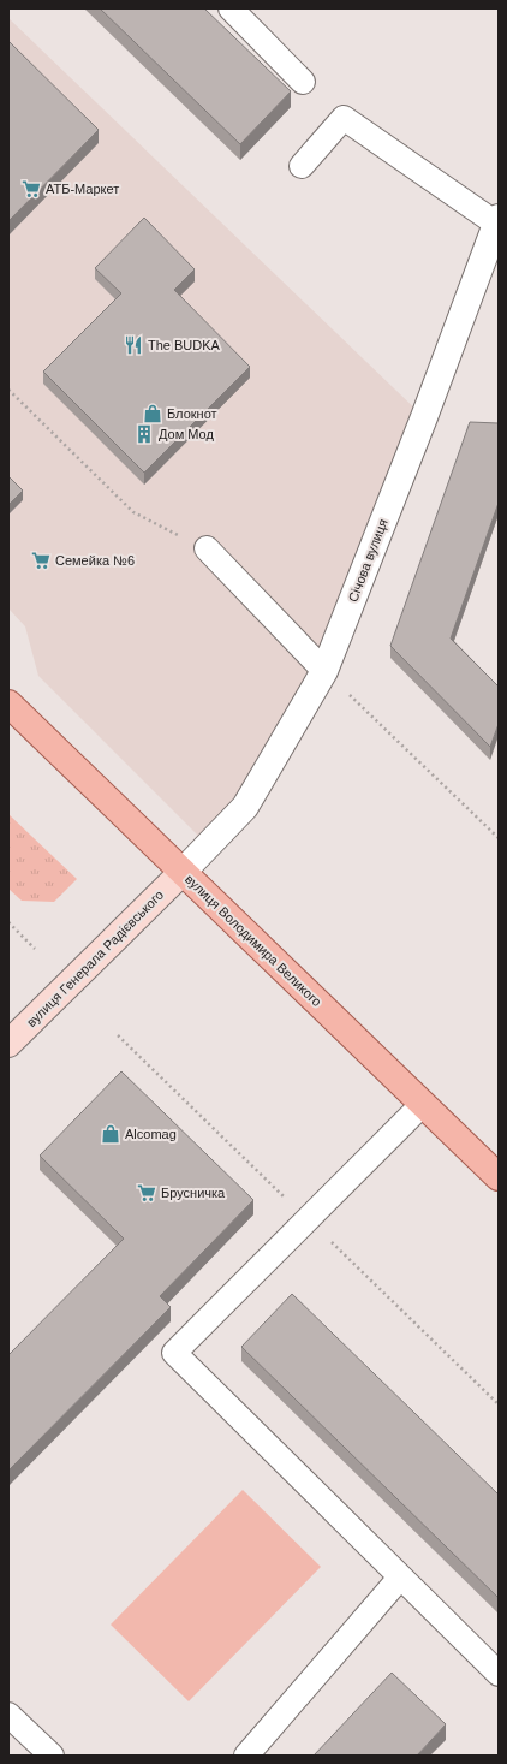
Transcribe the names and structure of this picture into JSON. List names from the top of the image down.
{
  "streets": {
    "main road": ["вулиця Володимира Великого"],
    "street": ["Січова вулиця", "вулиця Генерала Радієвського"]
  },
  "crossings": [
    ["Січова вулиця", "вулиця Володимира Великого"],
    ["Січова вулиця", "вулиця Генерала Радієвського"],
    ["вулиця Володимира Великого", "вулиця Генерала Радієвського"]
  ],
  "places": {
    "supermarket": ["АТБ-Маркет", "Семейка №6", "Брусничка"],
    "restaurant": ["The BUDKA"],
    "shop": ["Блокнот", "Alcomag"],
    "building": ["Дом Мод"]
  }
}
